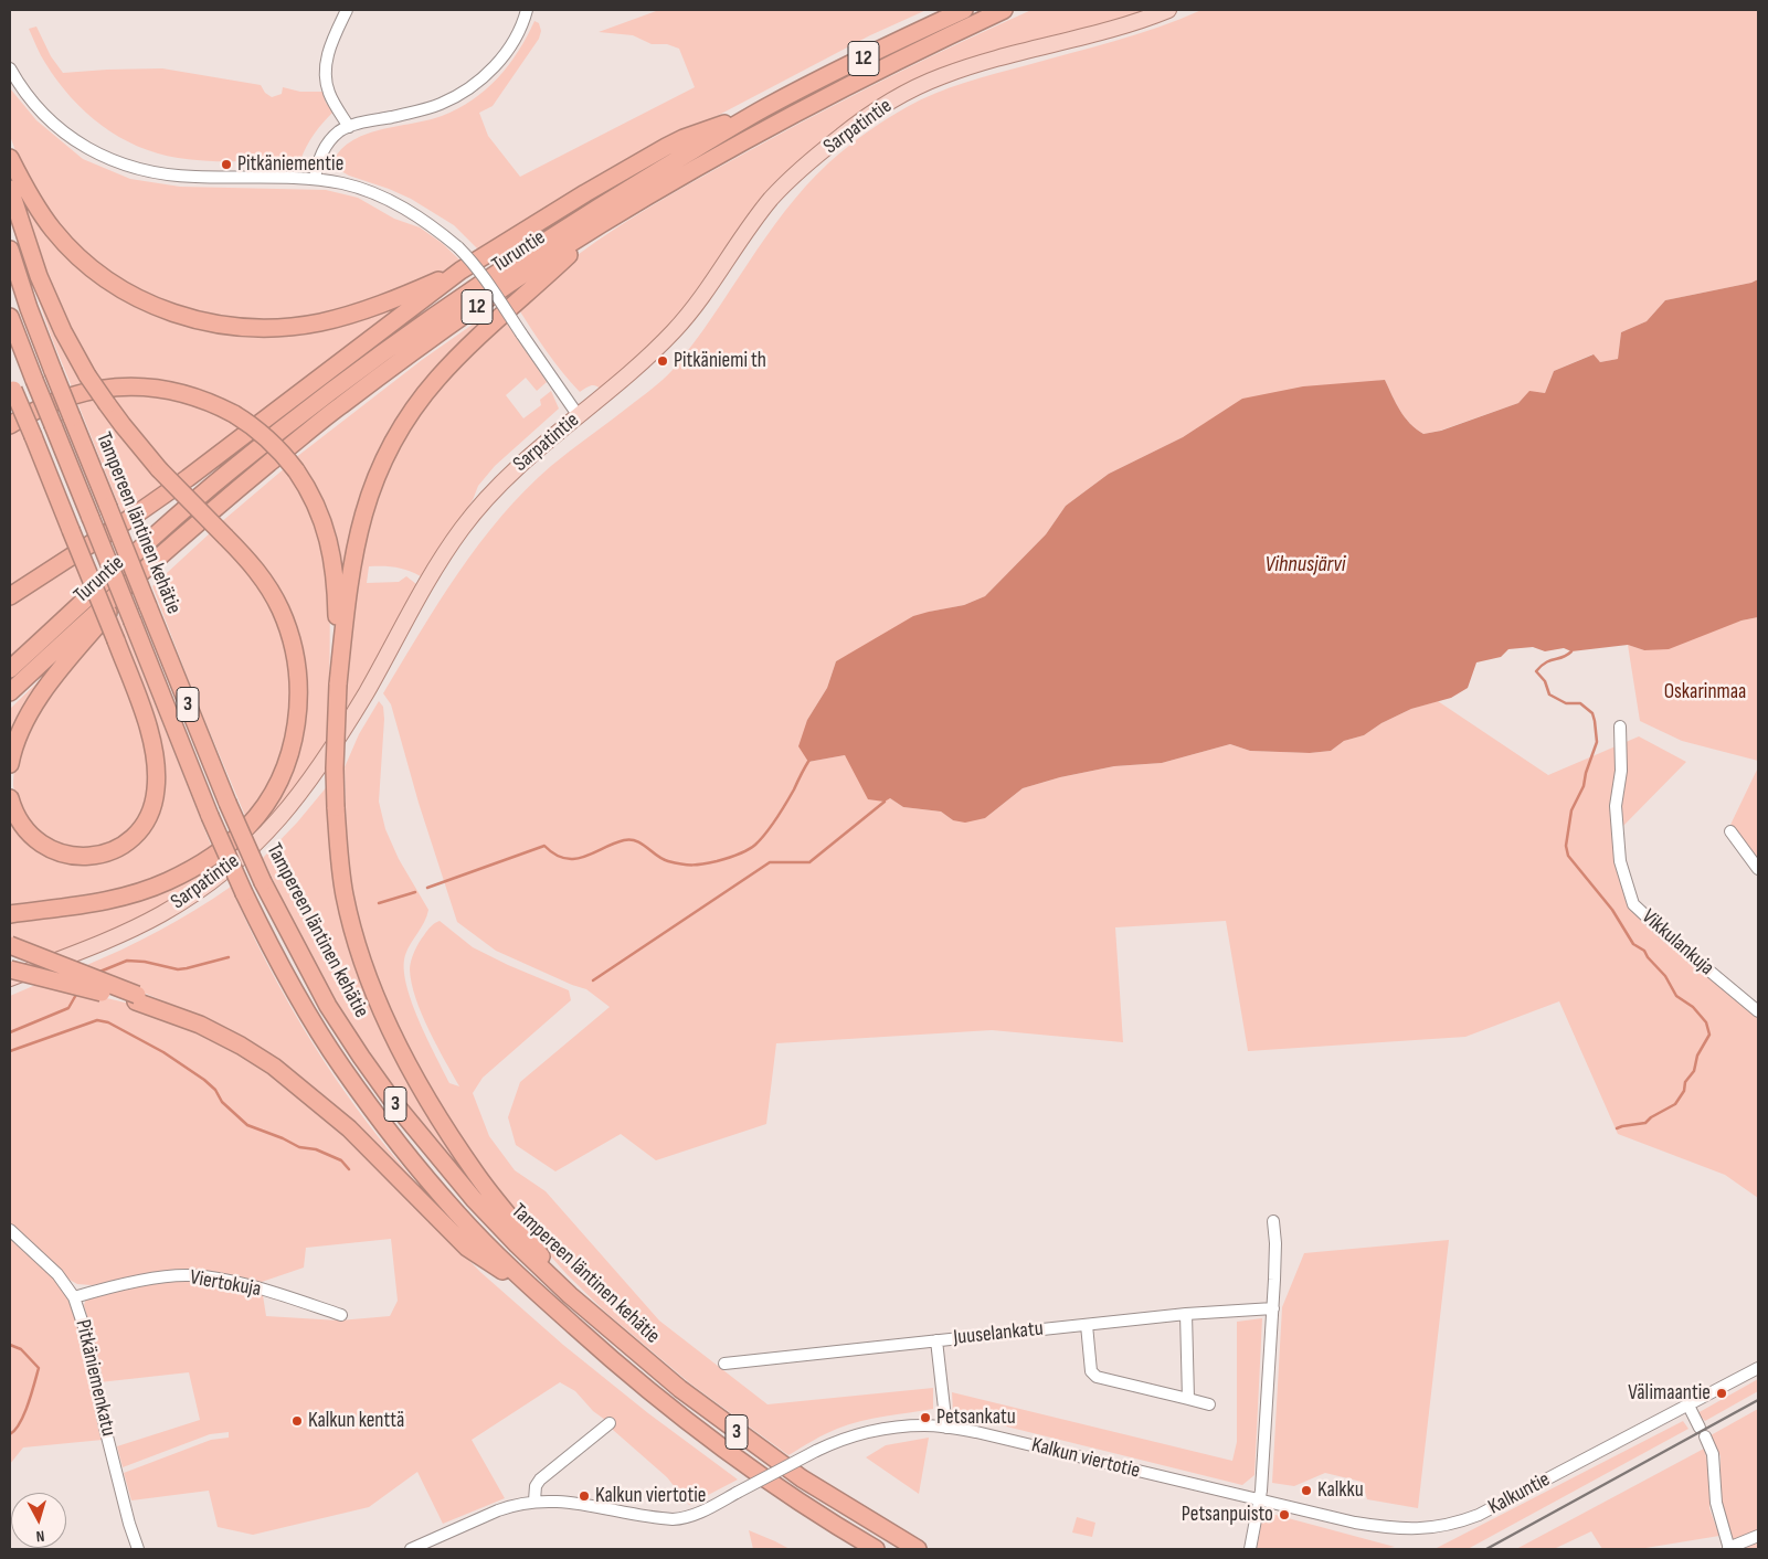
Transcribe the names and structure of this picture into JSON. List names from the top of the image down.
{
  "streets": {
    "highway": [
      "12",
      "Turuntie",
      "Tampereen läntinen kehätie",
      "3"
    ],
    "main road": ["Sarpatintie"],
    "street": [
      "Vikkulankuja",
      "Viertokuja",
      "Juuselankatu",
      "Pitkäniemenkatu",
      "Kalkun viertotie",
      "Kalkuntie"
    ]
  },
  "crossings": [
    ["Viertokuja", "Pitkäniemenkatu"],
    ["Kalkun viertotie", "Kalkuntie"]
  ],
  "water": ["Vihnusjärvi"],
  "parks": ["Oskarinmaa"],
  "places": [
    "Pitkäniementie",
    "Pitkäniemi th",
    "Välimaantie",
    "Petsankatu",
    "Kalkun kenttä",
    "Kalkku",
    "Kalkun viertotie",
    "Petsanpuisto"
  ],
  "north": "bottom"
}
